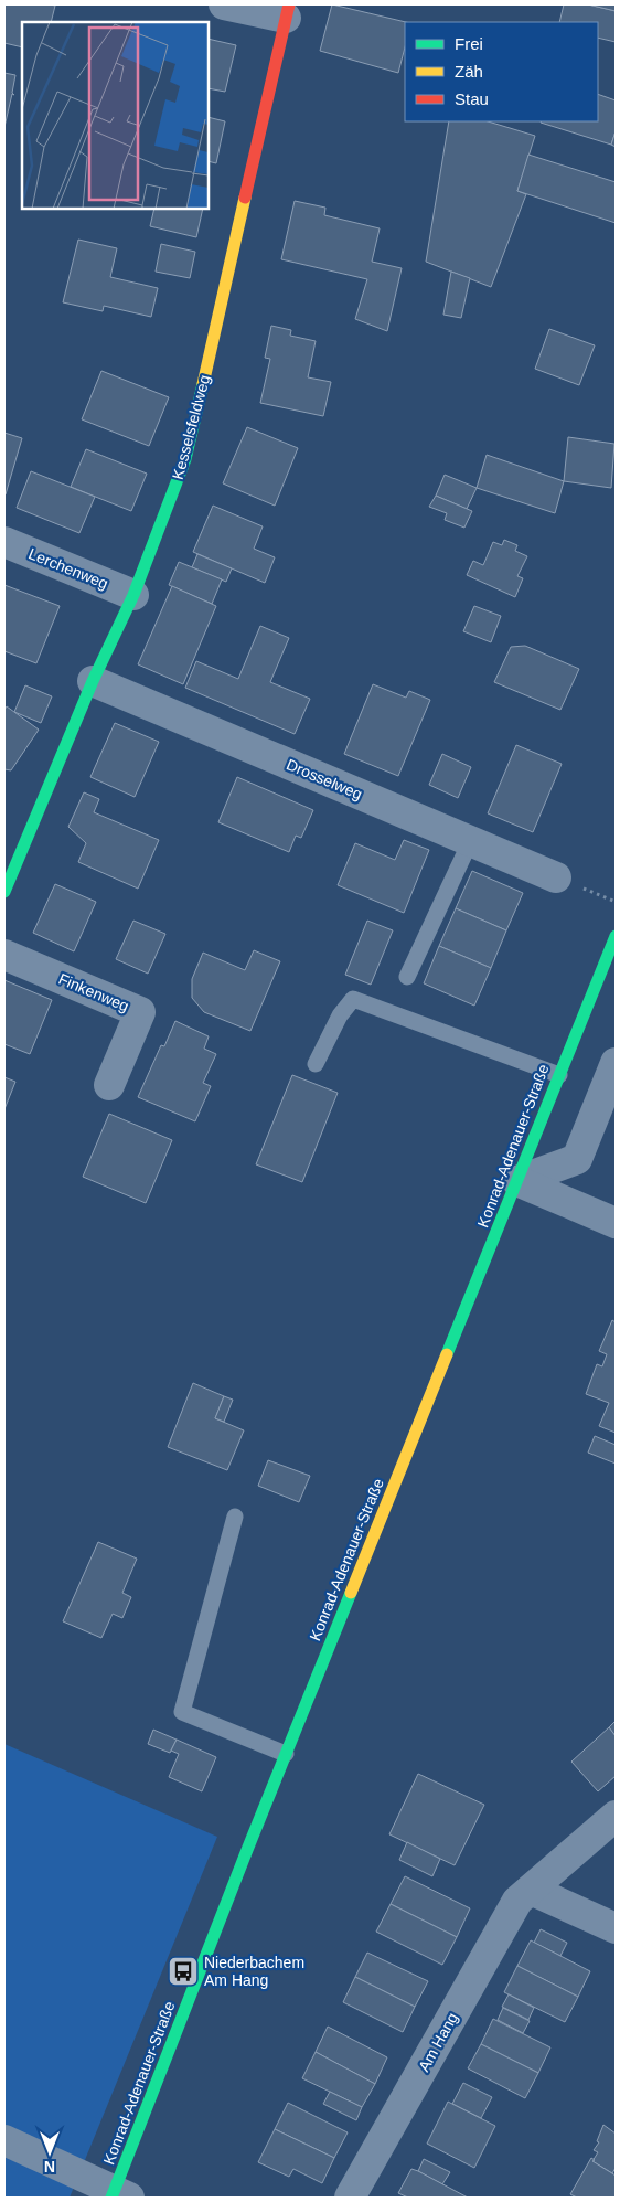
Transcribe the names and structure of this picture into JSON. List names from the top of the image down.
{
  "streets": {
    "main road": ["Kesselsfeldweg", "Konrad-Adenauer-Straße"],
    "street": [
      "Lerchenweg",
      "Drosselweg",
      "Finkenweg",
      "Am Hang"
    ]
  },
  "crossings": [
    ["Kesselsfeldweg", "Lerchenweg"],
    ["Kesselsfeldweg", "Drosselweg"]
  ],
  "places": {
    "bus stop": ["Niederbachem Am Hang"]
  },
  "legend": ["Frei", "Zäh", "Stau"],
  "north": "bottom"
}
